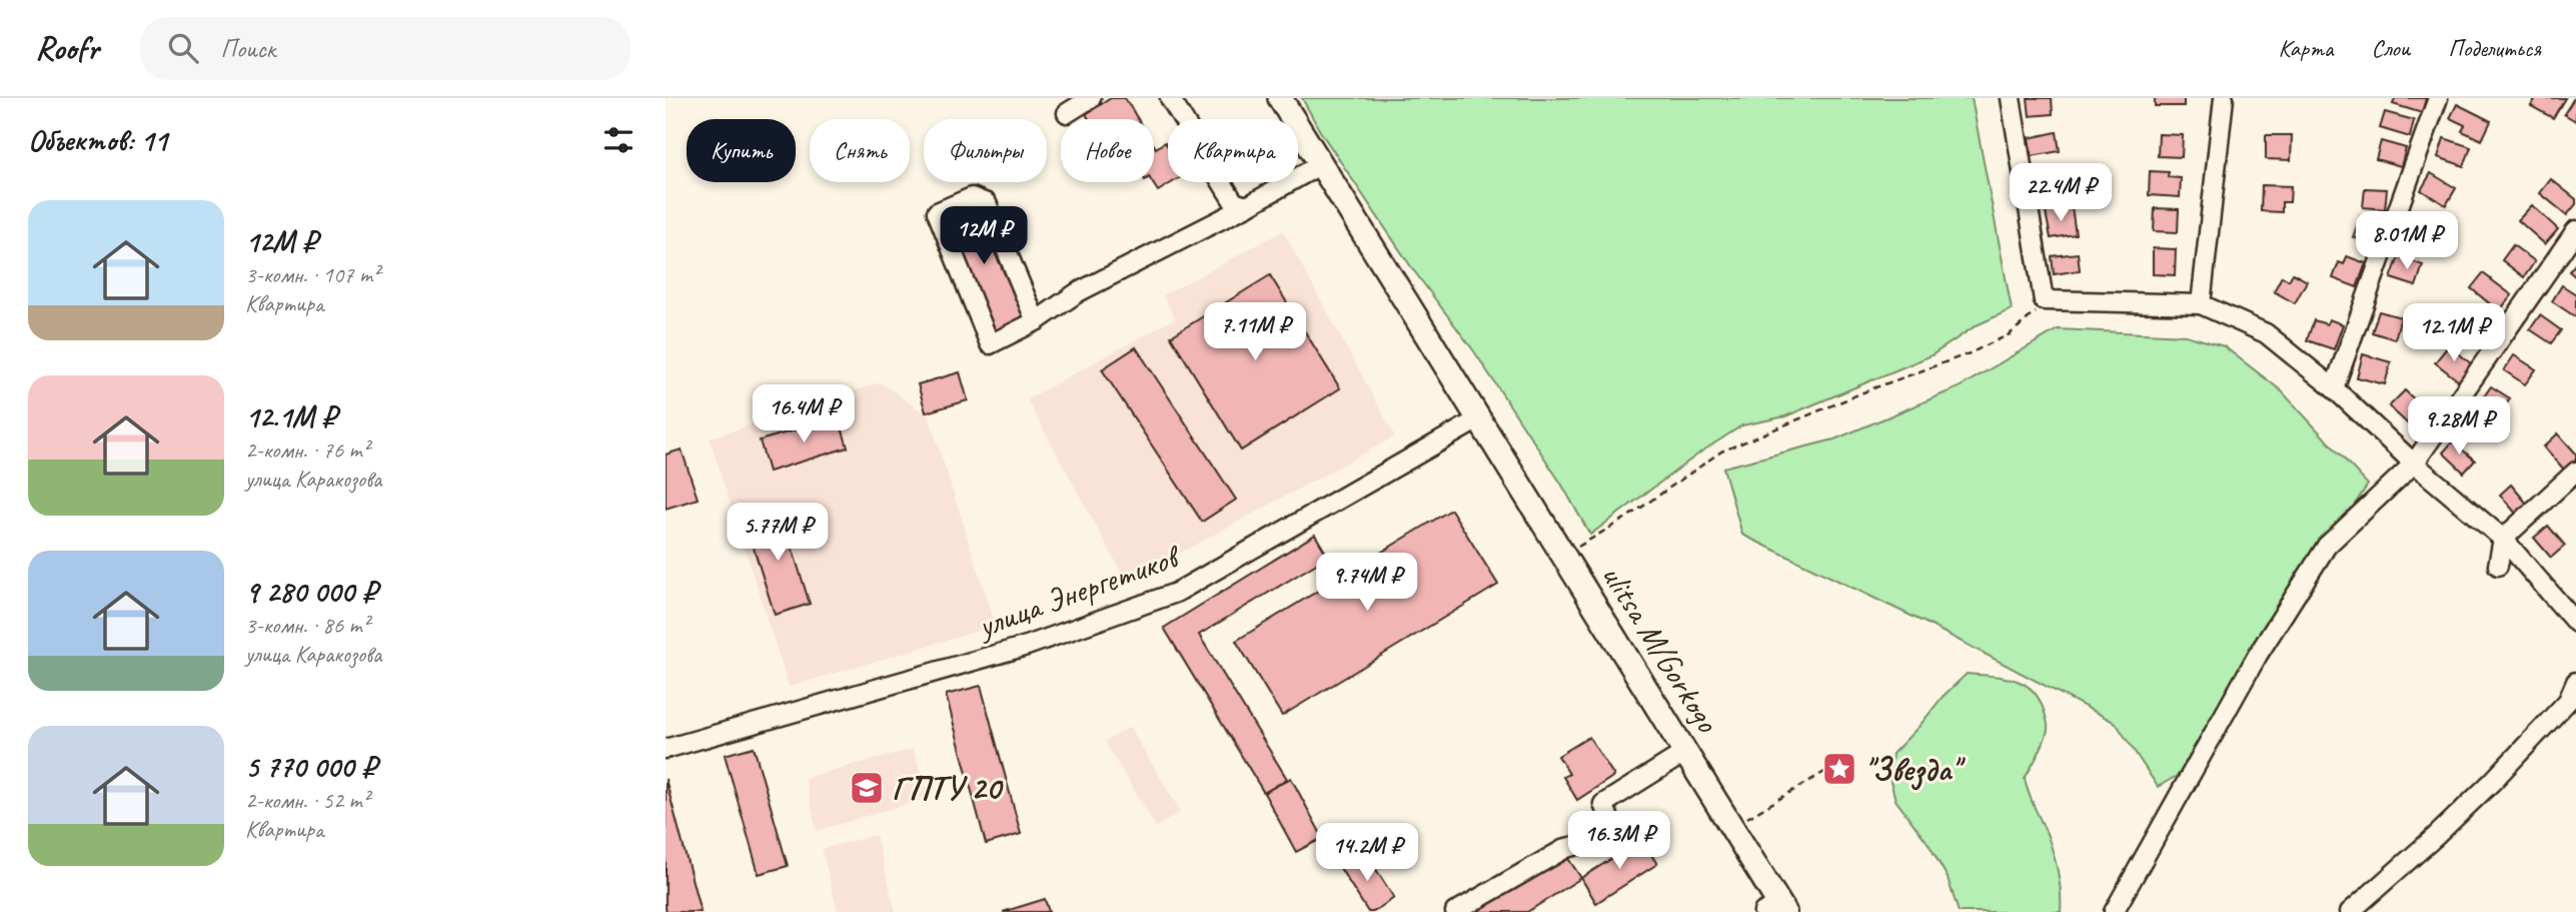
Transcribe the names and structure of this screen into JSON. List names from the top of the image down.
{
  "streets": {
    "main road": ["ulitsa M/Gorkogo"],
    "street": ["улица Энергетиков"]
  },
  "crossings": [
    ["улица Энергетиков", "ulitsa M/Gorkogo"]
  ],
  "places": {
    "place": ["\"Звезда\""],
    "school or university": ["ГПТУ 20"]
  },
  "page": {
    "header": "Roofr",
    "search": "Поиск",
    "nav": ["Карта", "Слои", "Поделиться"],
    "heading": "Объектов: 11",
    "chip": [
      "Купить",
      "Снять",
      "Фильтры",
      "Новое",
      "Квартира"
    ],
    "price": [
      "22.4M ₽",
      "12M ₽",
      "8.01M ₽",
      "7.11M ₽",
      "12.1M ₽",
      "16.4M ₽",
      "9.28M ₽",
      "5.77M ₽",
      "9.74M ₽",
      "16.3M ₽",
      "14.2M ₽"
    ],
    "list": [
      {
        "name": "12M ₽",
        "note": "3-комн. · 107 m² · Квартира"
      },
      {
        "name": "12.1M ₽",
        "note": "2-комн. · 76 m² · улица Каракозова"
      },
      {
        "name": "9 280 000 ₽",
        "note": "3-комн. · 86 m² · улица Каракозова"
      },
      {
        "name": "5 770 000 ₽",
        "note": "2-комн. · 52 m² · Квартира"
      }
    ]
  }
}
